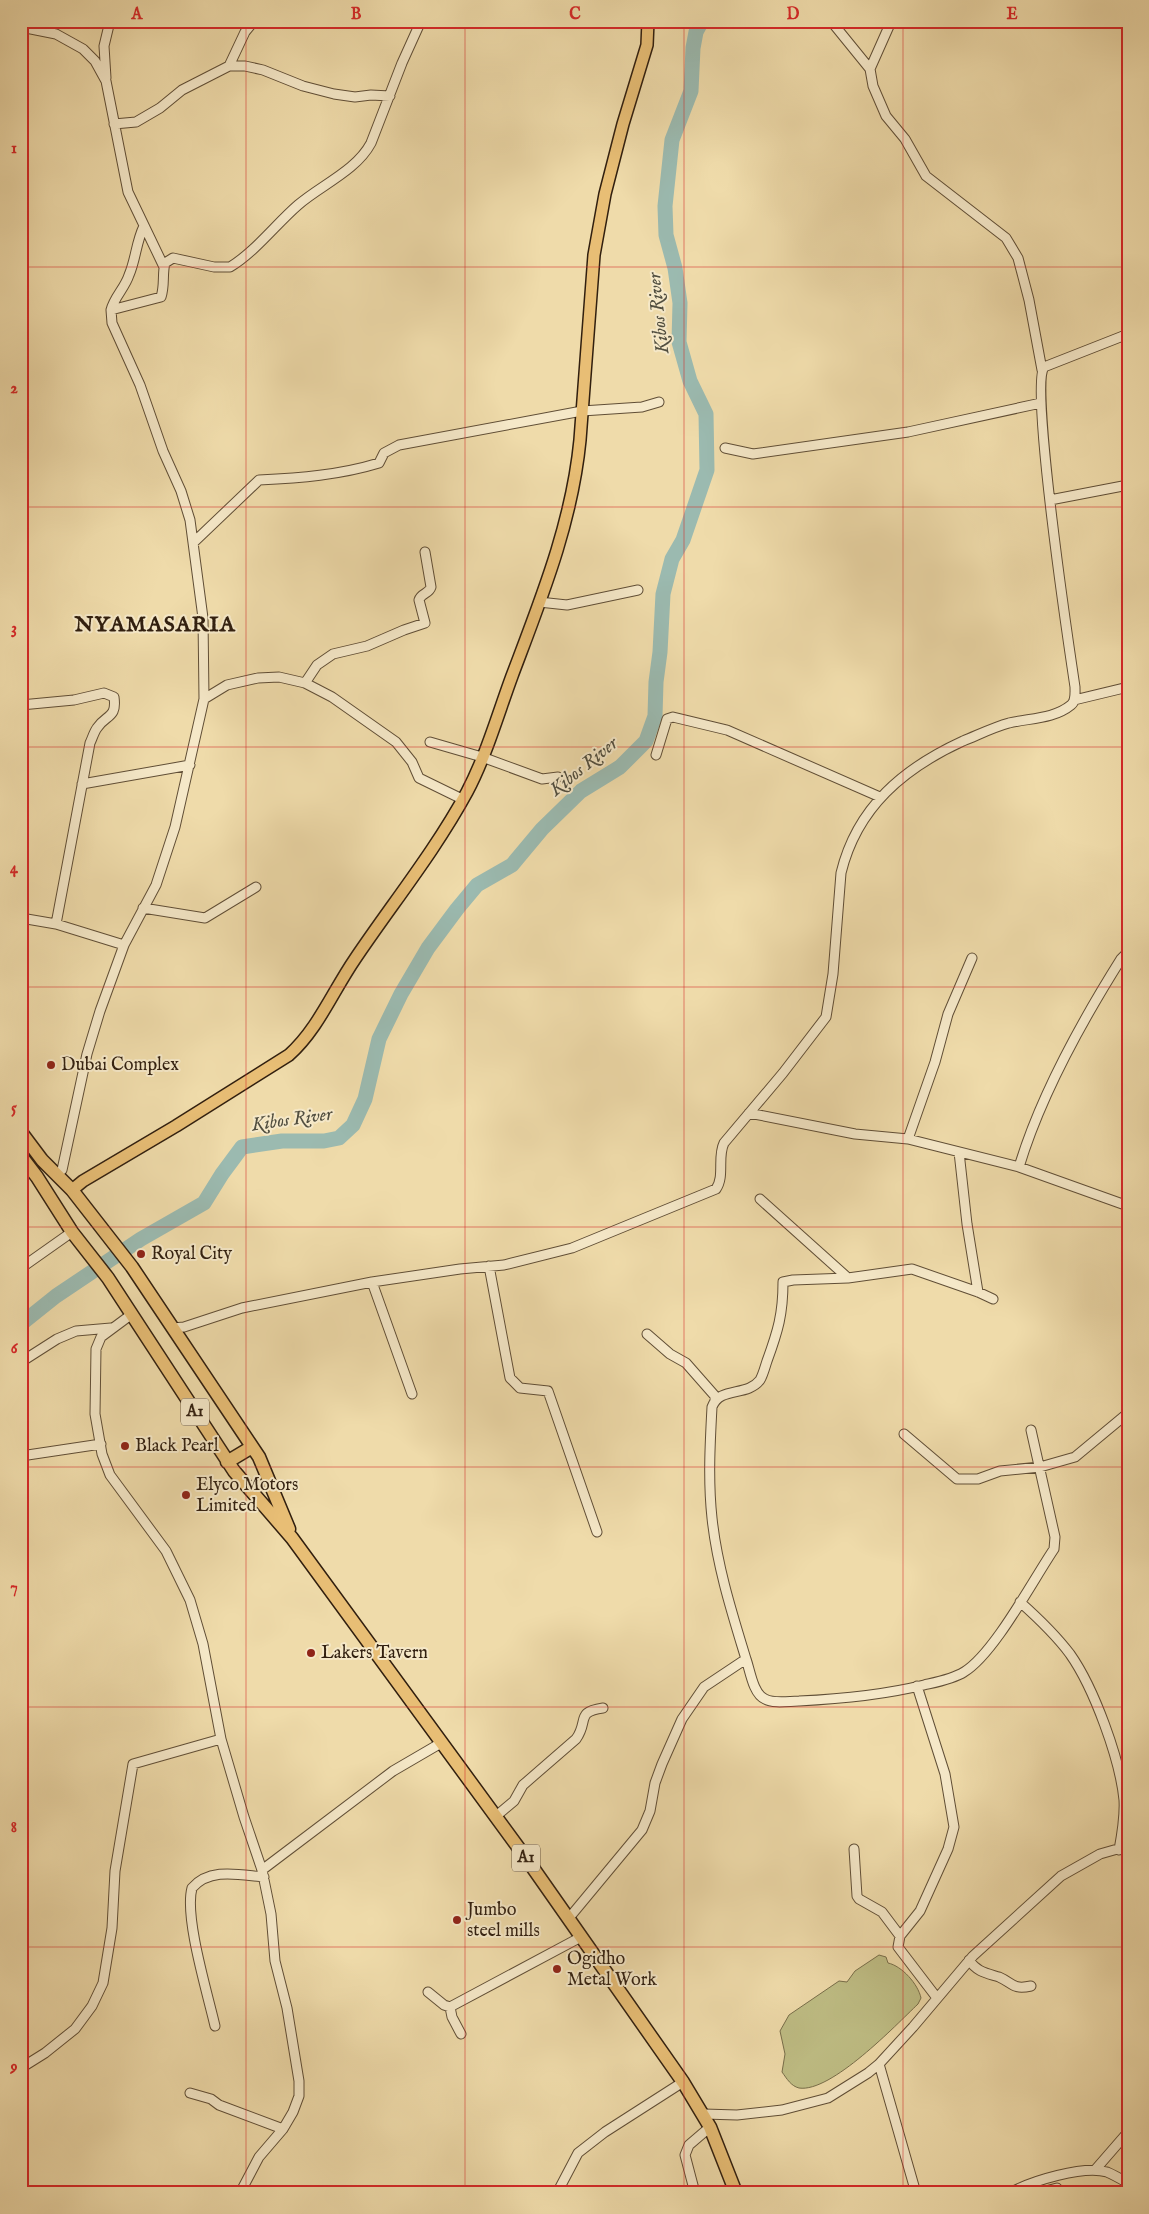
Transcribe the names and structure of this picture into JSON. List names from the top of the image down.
{
  "streets": {
    "highway": ["A1"]
  },
  "districts": ["NYAMASARIA"],
  "water": ["Kibos River"],
  "places": [
    "Dubai Complex",
    "Royal City",
    "Black Pearl",
    "Elyco Motors Limited",
    "Lakers Tavern",
    "Jumbo steel mills",
    "Ogidho Metal Work"
  ],
  "grid": {
    "columns": [
      "A",
      "B",
      "C",
      "D",
      "E"
    ],
    "rows": [
      "1",
      "2",
      "3",
      "4",
      "5",
      "6",
      "7",
      "8",
      "9"
    ]
  }
}
